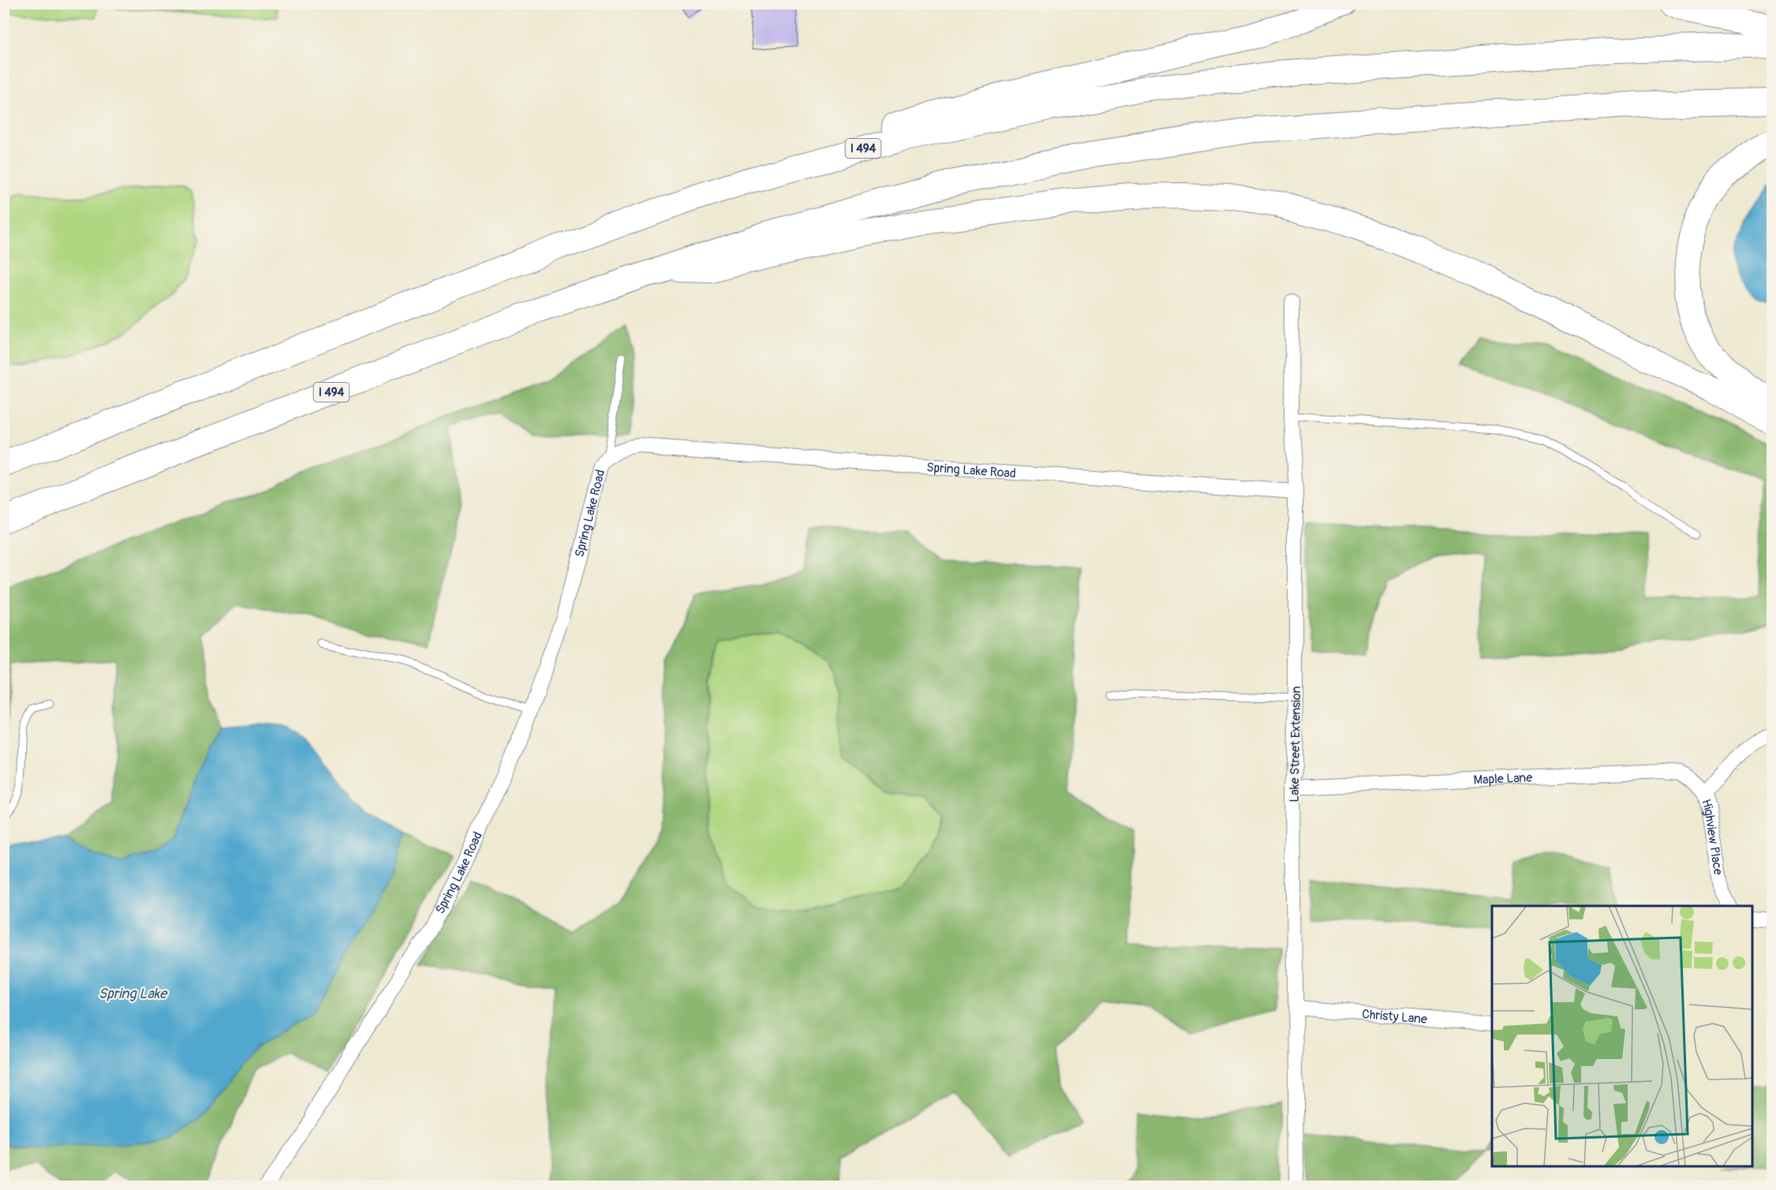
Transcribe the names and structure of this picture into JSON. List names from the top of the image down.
{
  "streets": {
    "highway": ["I 494"],
    "street": [
      "Spring Lake Road",
      "Lake Street Extension",
      "Maple Lane",
      "Highview Place",
      "Christy Lane"
    ]
  },
  "crossings": [
    ["Spring Lake Road", "Lake Street Extension"],
    ["Lake Street Extension", "Maple Lane"],
    ["Lake Street Extension", "Christy Lane"],
    ["Maple Lane", "Highview Place"]
  ],
  "water": ["Spring Lake"]
}
